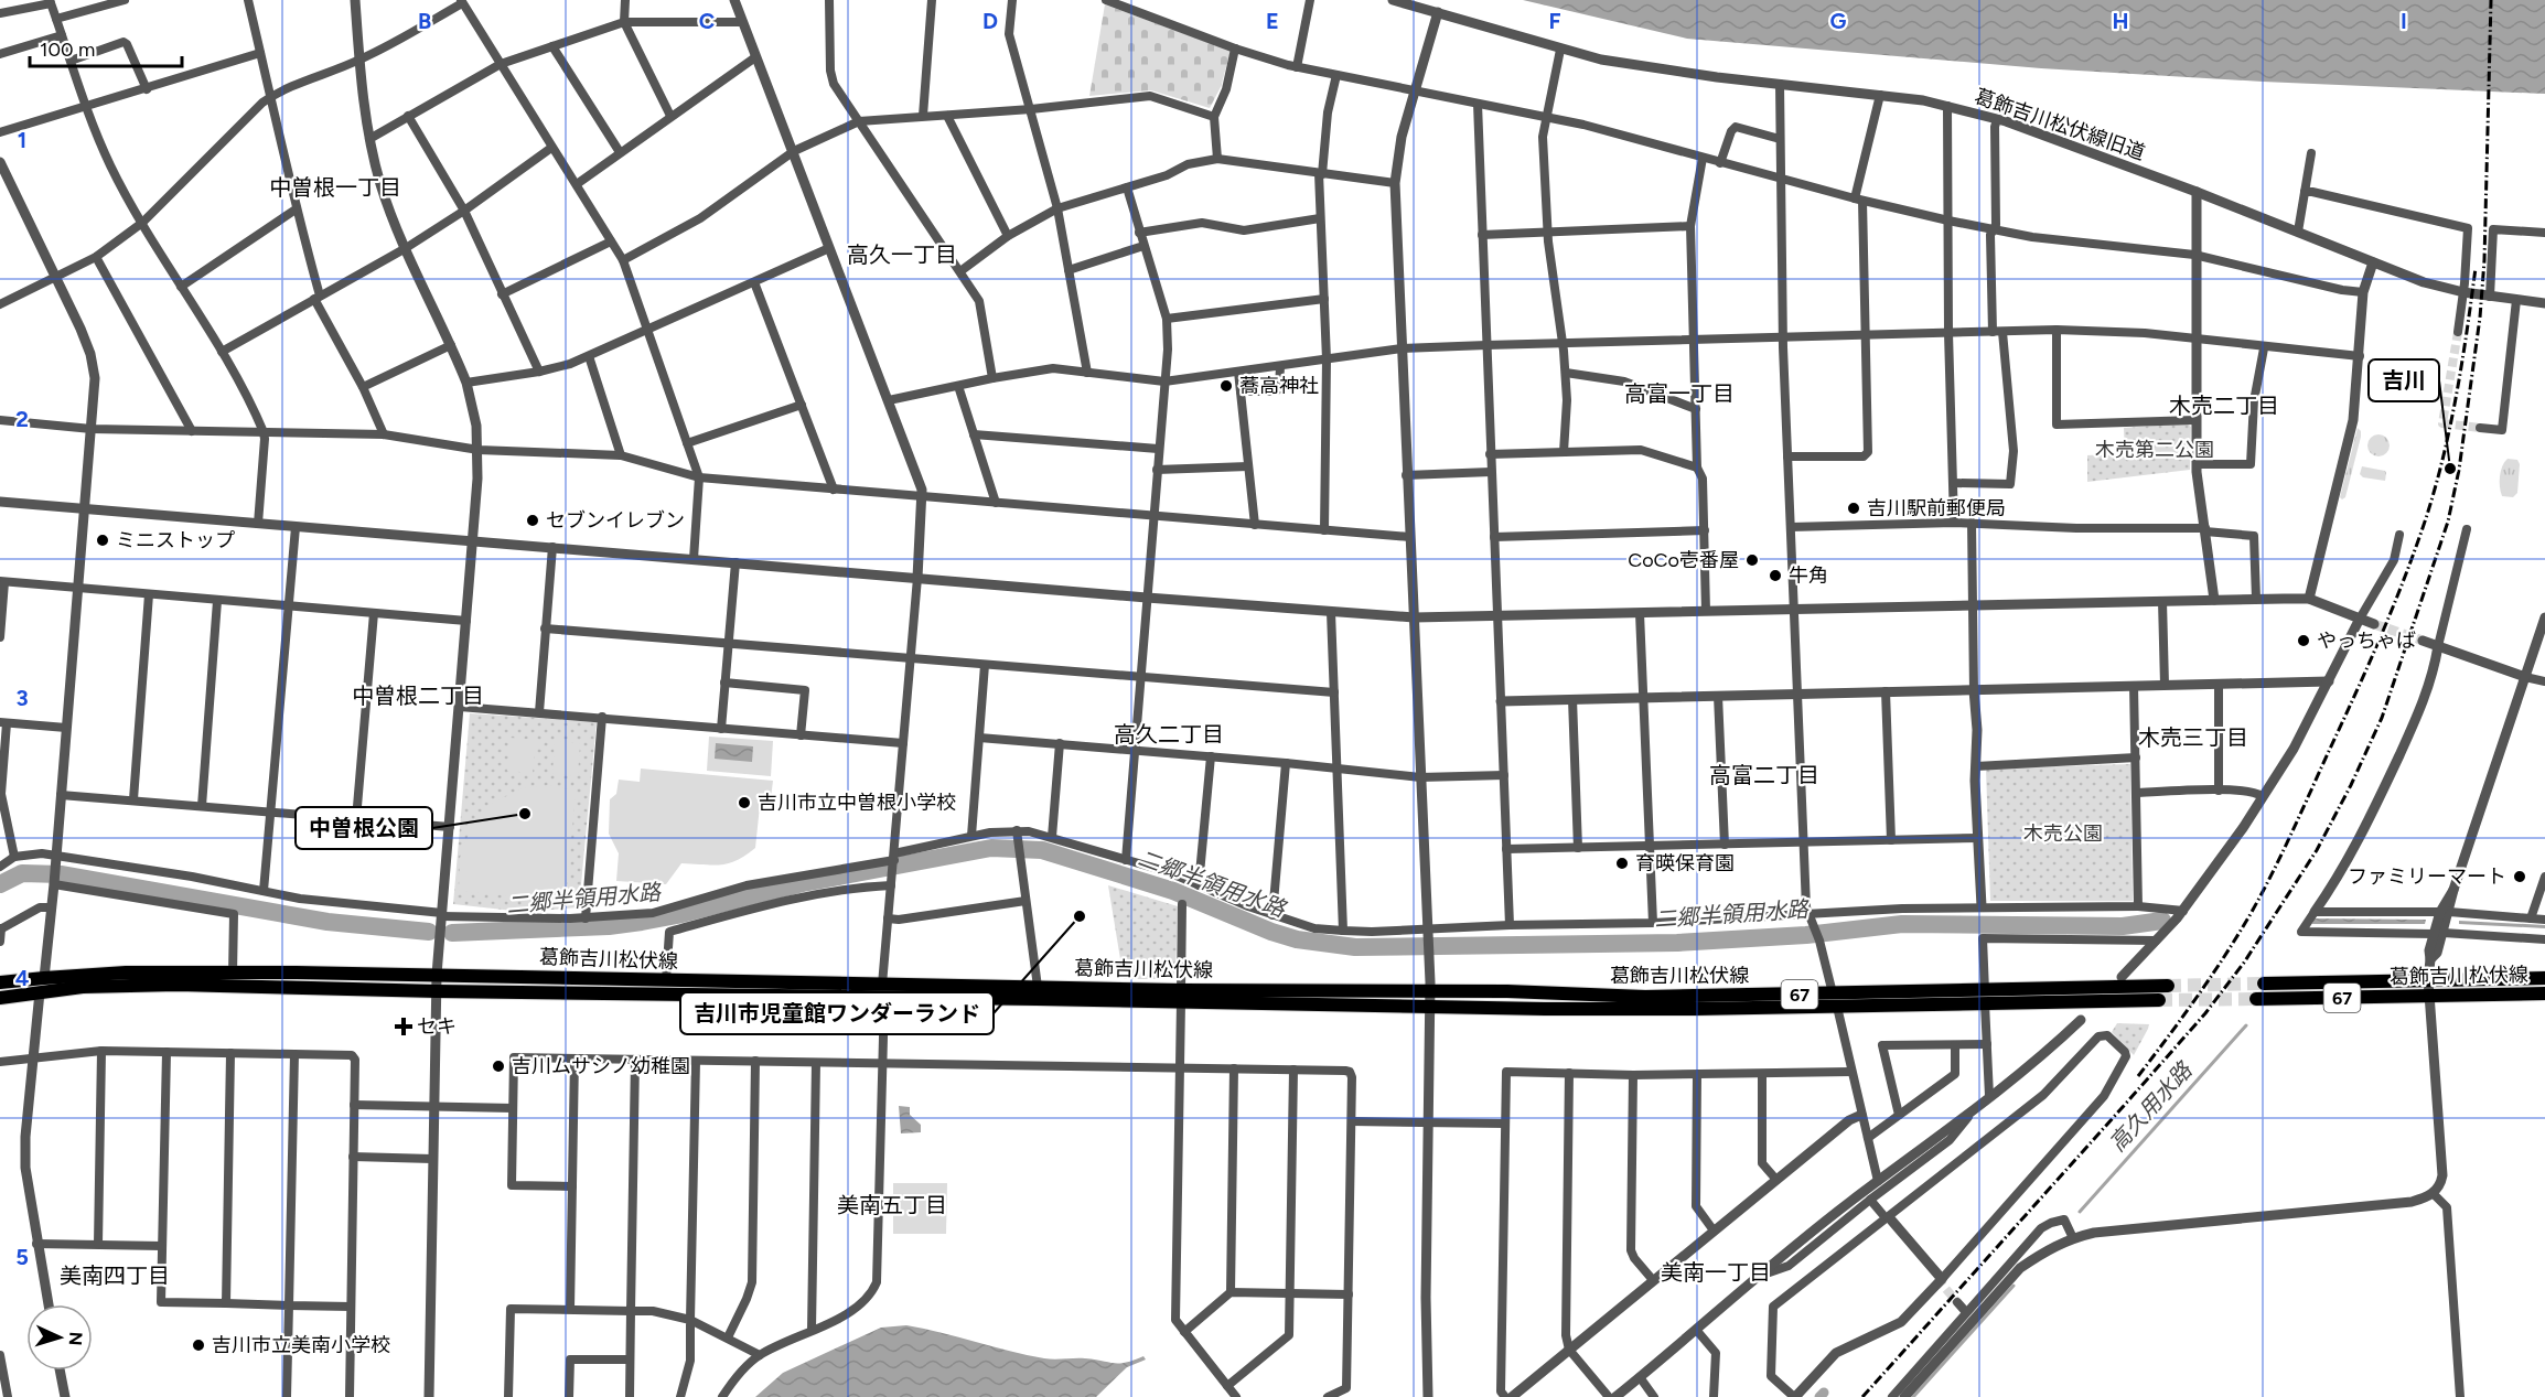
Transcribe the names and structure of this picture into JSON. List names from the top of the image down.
{
  "streets": {
    "main road": ["葛飾吉川松伏線", "67"],
    "street": ["葛飾吉川松伏線旧道"]
  },
  "districts": [
    "中曽根一丁目",
    "高久一丁目",
    "高富一丁目",
    "木売二丁目",
    "中曽根二丁目",
    "高久二丁目",
    "木売三丁目",
    "高富二丁目",
    "美南五丁目",
    "美南一丁目",
    "美南四丁目"
  ],
  "water": ["二郷半領用水路", "高久用水路"],
  "parks": ["木売第二公園", "木売公園"],
  "places": {
    "other": [
      "蕎高神社",
      "吉川",
      "吉川駅前郵便局",
      "セブンイレブン",
      "ミニストップ",
      "CoCo壱番屋",
      "牛角",
      "やっちゃば",
      "吉川市立中曽根小学校",
      "中曽根公園",
      "育暎保育園",
      "ファミリーマート",
      "吉川市児童館ワンダーランド",
      "吉川ムサシノ幼稚園",
      "吉川市立美南小学校"
    ],
    "health": ["セキ"]
  },
  "scale_bar": "100 m",
  "north": "right",
  "grid": {
    "columns": [
      "B",
      "C",
      "D",
      "E",
      "F",
      "G",
      "H",
      "I"
    ],
    "rows": [
      "1",
      "2",
      "3",
      "4",
      "5"
    ]
  }
}
